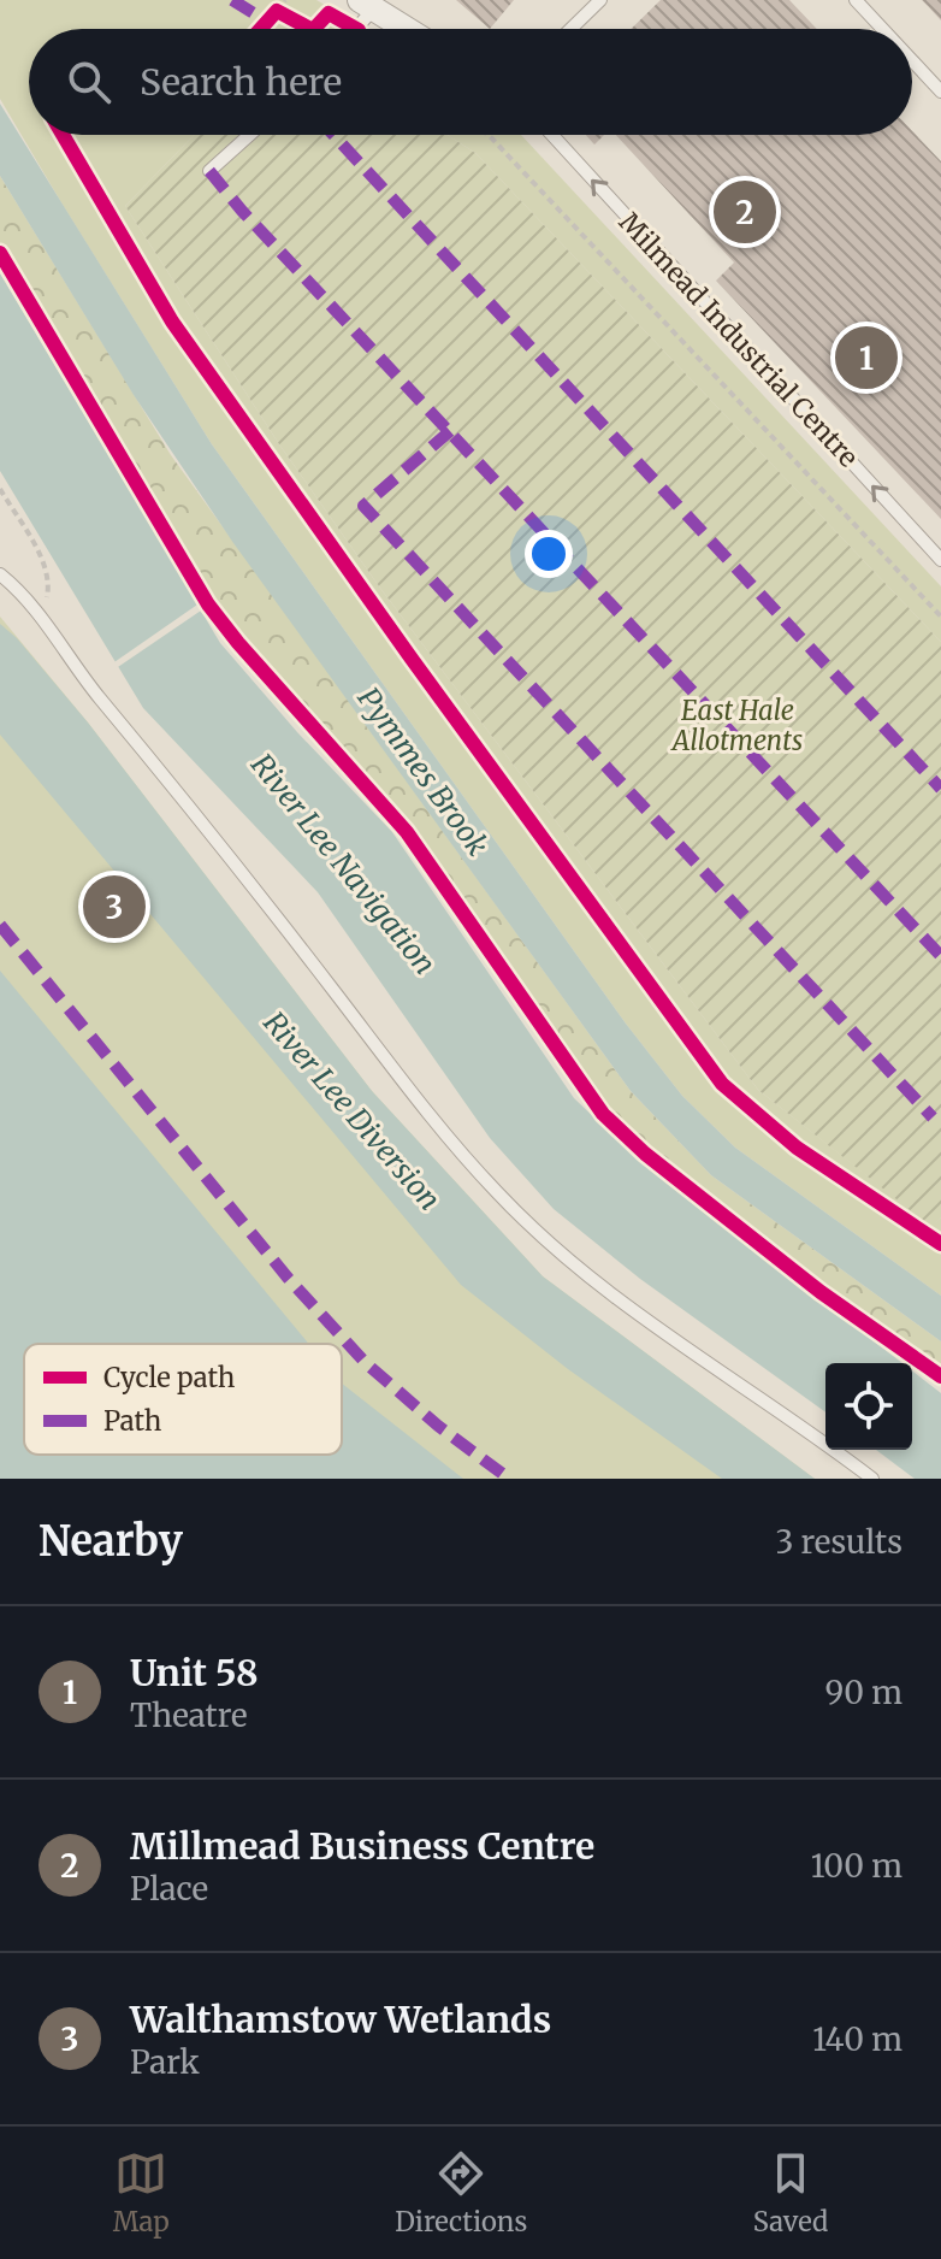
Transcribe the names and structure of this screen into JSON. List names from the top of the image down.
{
  "streets": {
    "lane": ["Milmead Industrial Centre"]
  },
  "one_way": ["Milmead Industrial Centre"],
  "water": ["Pymmes Brook", "River Lee Navigation", "River Lee Diversion"],
  "parks": ["East Hale Allotments"],
  "legend": ["Cycle path", "Path"],
  "page": {
    "search": "Search here",
    "pins": ["2", "1", "3"],
    "heading": ["Nearby", "3 results"],
    "list": [
      {
        "mark": "1",
        "name": "Unit 58",
        "note": "Theatre",
        "value": "90 m"
      },
      {
        "mark": "2",
        "name": "Millmead Business Centre",
        "note": "Place",
        "value": "100 m"
      },
      {
        "mark": "3",
        "name": "Walthamstow Wetlands",
        "note": "Park",
        "value": "140 m"
      }
    ],
    "nav": ["Map", "Directions", "Saved"]
  }
}
